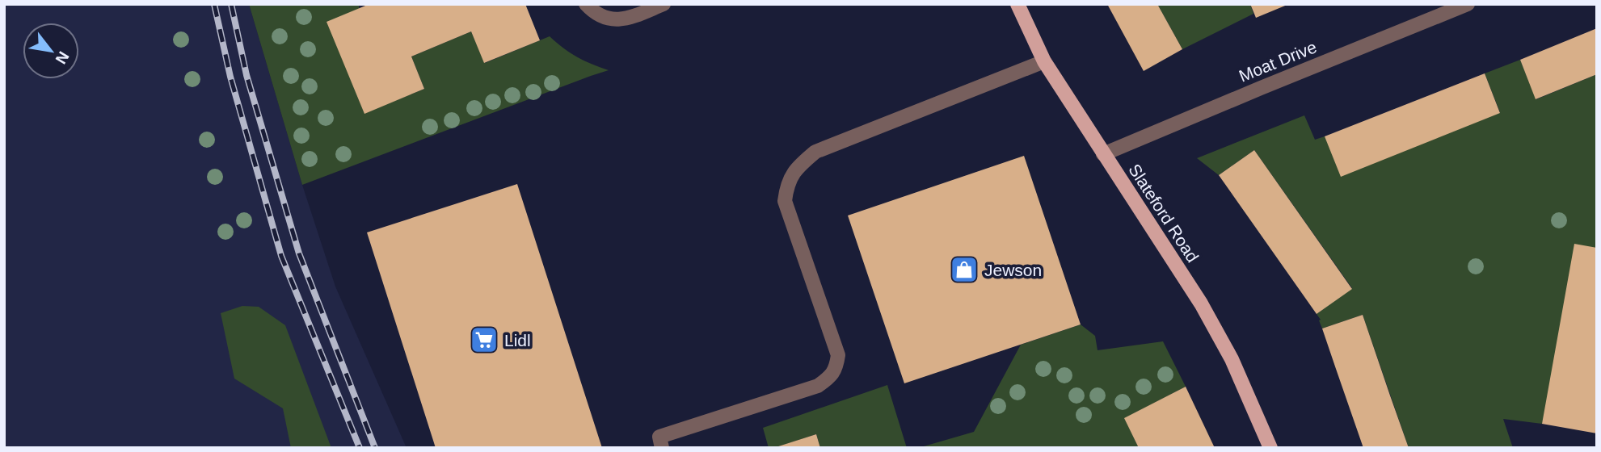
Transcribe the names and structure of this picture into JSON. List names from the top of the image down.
{
  "streets": {
    "main road": ["Slateford Road"],
    "street": ["Moat Drive"]
  },
  "crossings": [
    ["Moat Drive", "Slateford Road"]
  ],
  "places": {
    "shop": ["Jewson"],
    "supermarket": ["Lidl"]
  },
  "north": "bottom right"
}
